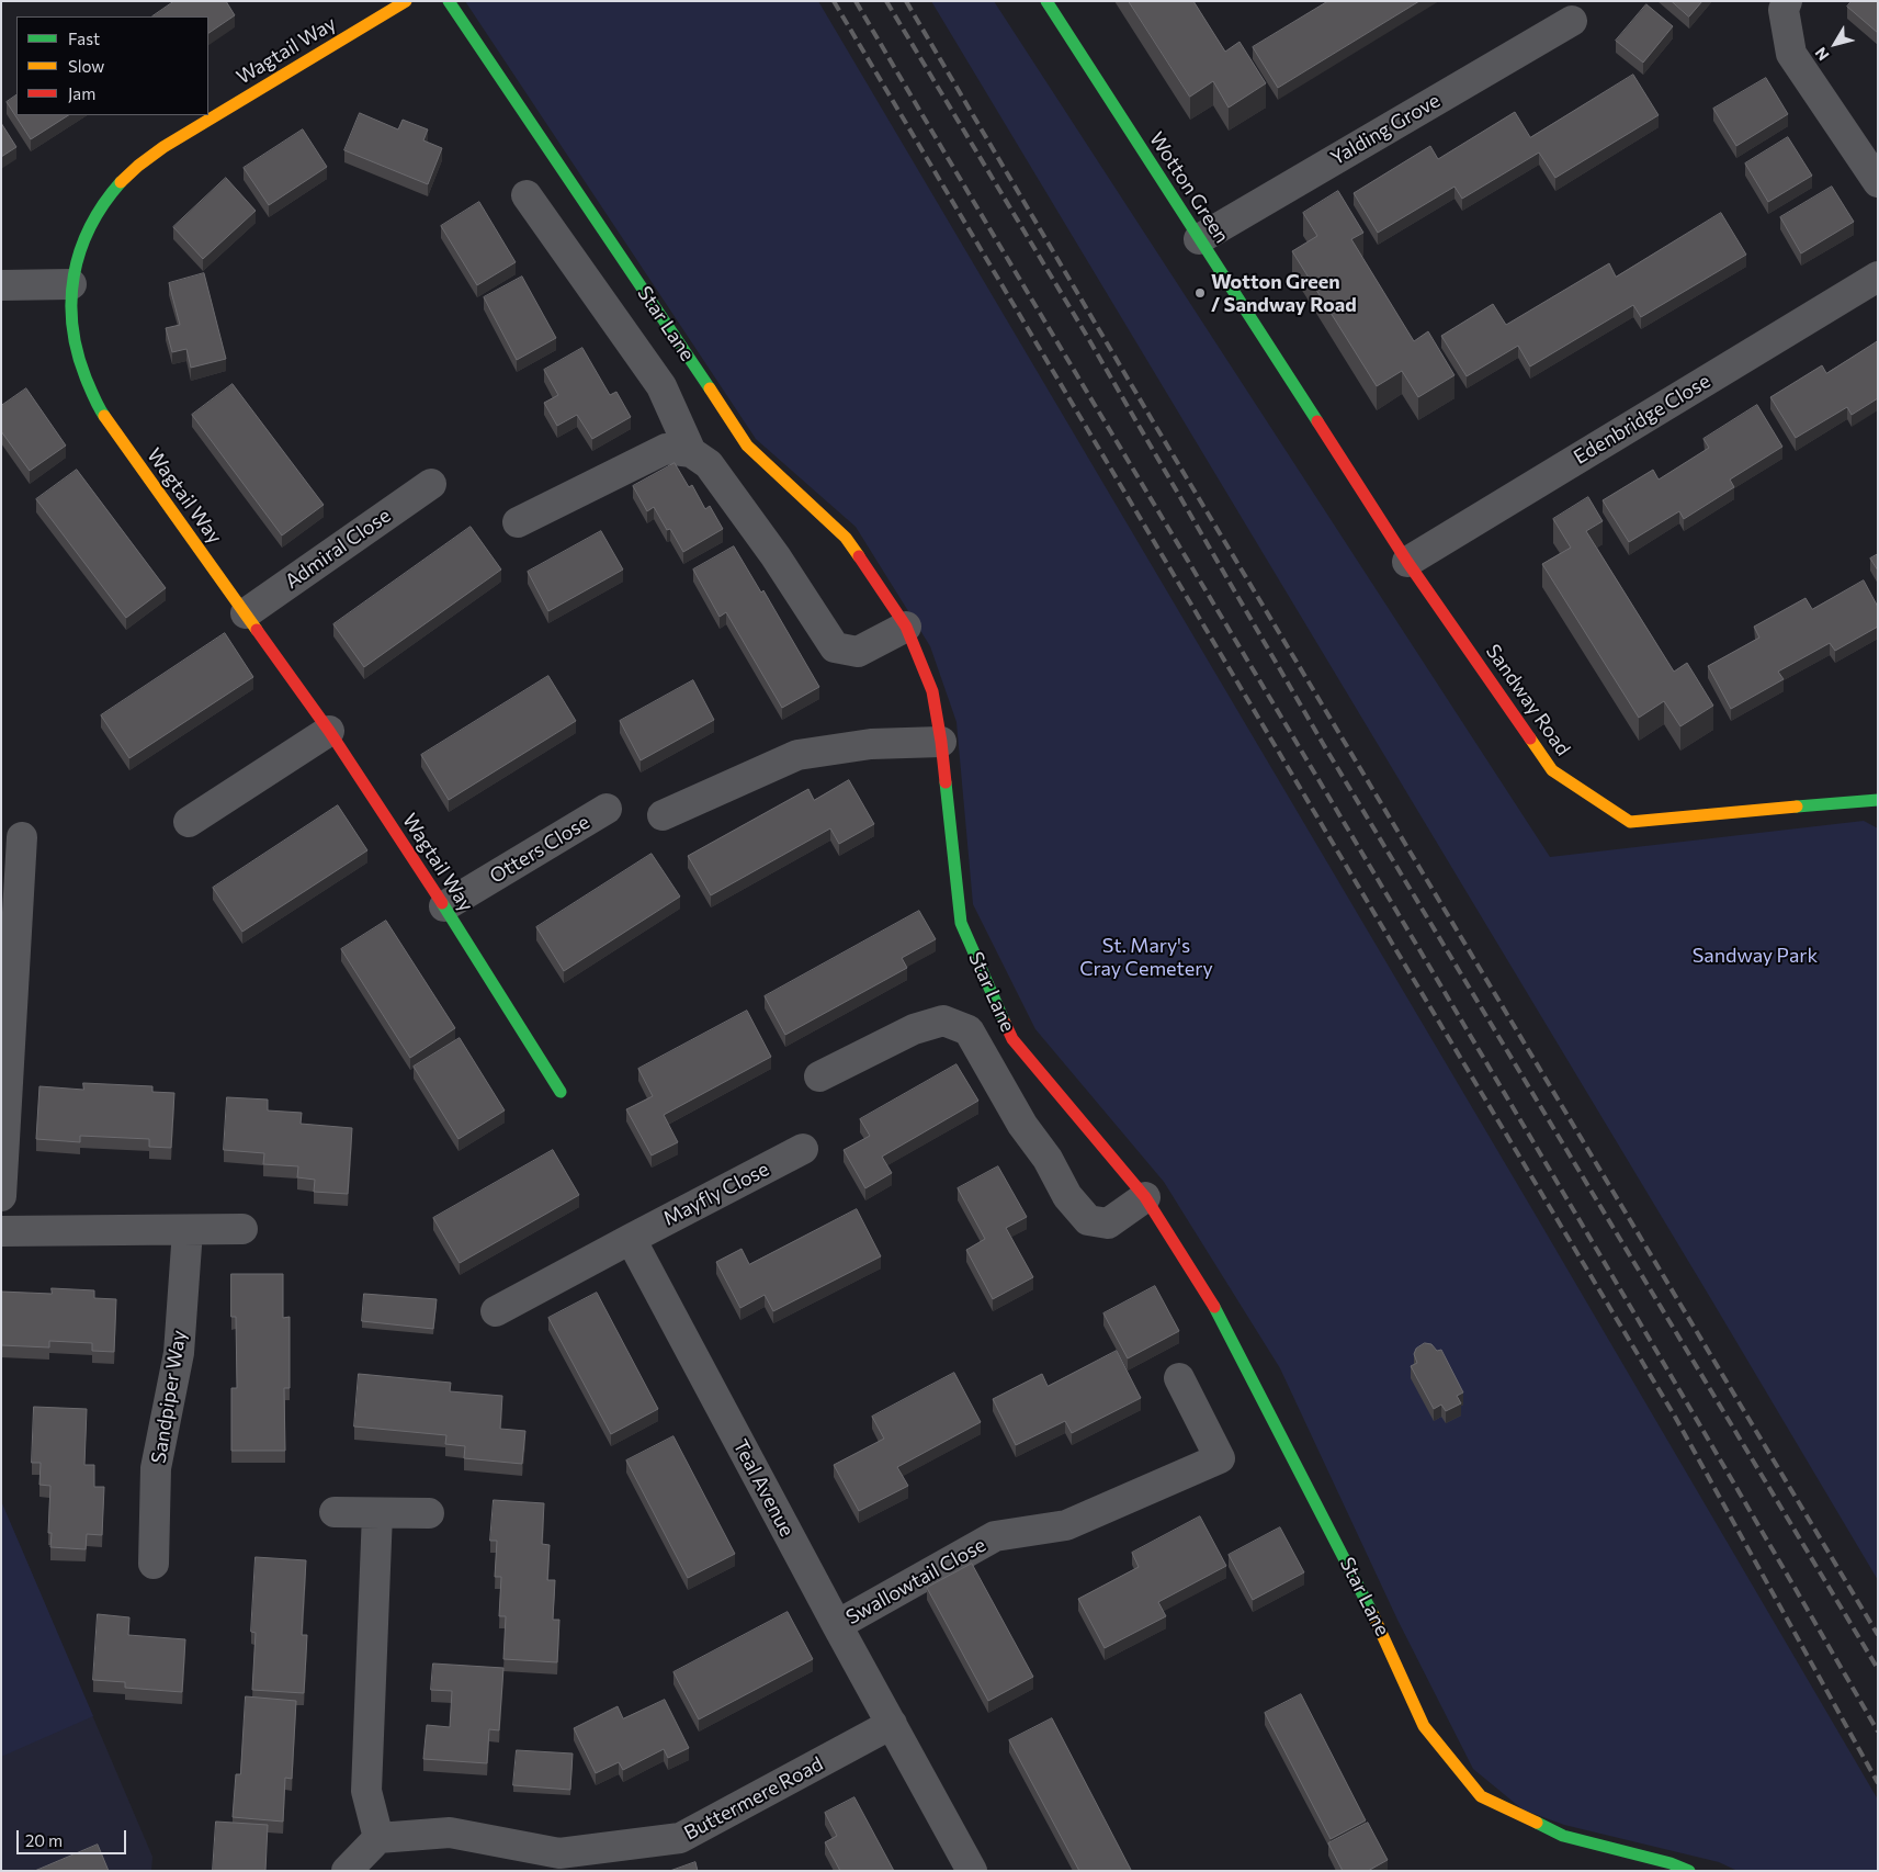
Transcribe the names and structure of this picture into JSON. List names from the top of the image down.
{
  "streets": {
    "street": [
      "Wagtail Way",
      "Yalding Grove",
      "Wotton Green",
      "Star Lane",
      "Edenbridge Close",
      "Admiral Close",
      "Sandway Road",
      "Otters Close",
      "Mayfly Close",
      "Sandpiper Way",
      "Teal Avenue",
      "Swallowtail Close",
      "Buttermere Road"
    ]
  },
  "crossings": [
    ["Wagtail Way", "Admiral Close"],
    ["Wagtail Way", "Otters Close"],
    ["Yalding Grove", "Wotton Green"],
    ["Wotton Green", "Edenbridge Close"],
    ["Wotton Green", "Sandway Road"],
    ["Edenbridge Close", "Sandway Road"],
    ["Mayfly Close", "Teal Avenue"],
    ["Teal Avenue", "Swallowtail Close"],
    ["Teal Avenue", "Buttermere Road"]
  ],
  "parks": ["St. Mary's Cray Cemetery", "Sandway Park"],
  "places": ["Wotton Green / Sandway Road"],
  "legend": ["Fast", "Slow", "Jam"],
  "scale_bar": "20 m",
  "north": "bottom left"
}
